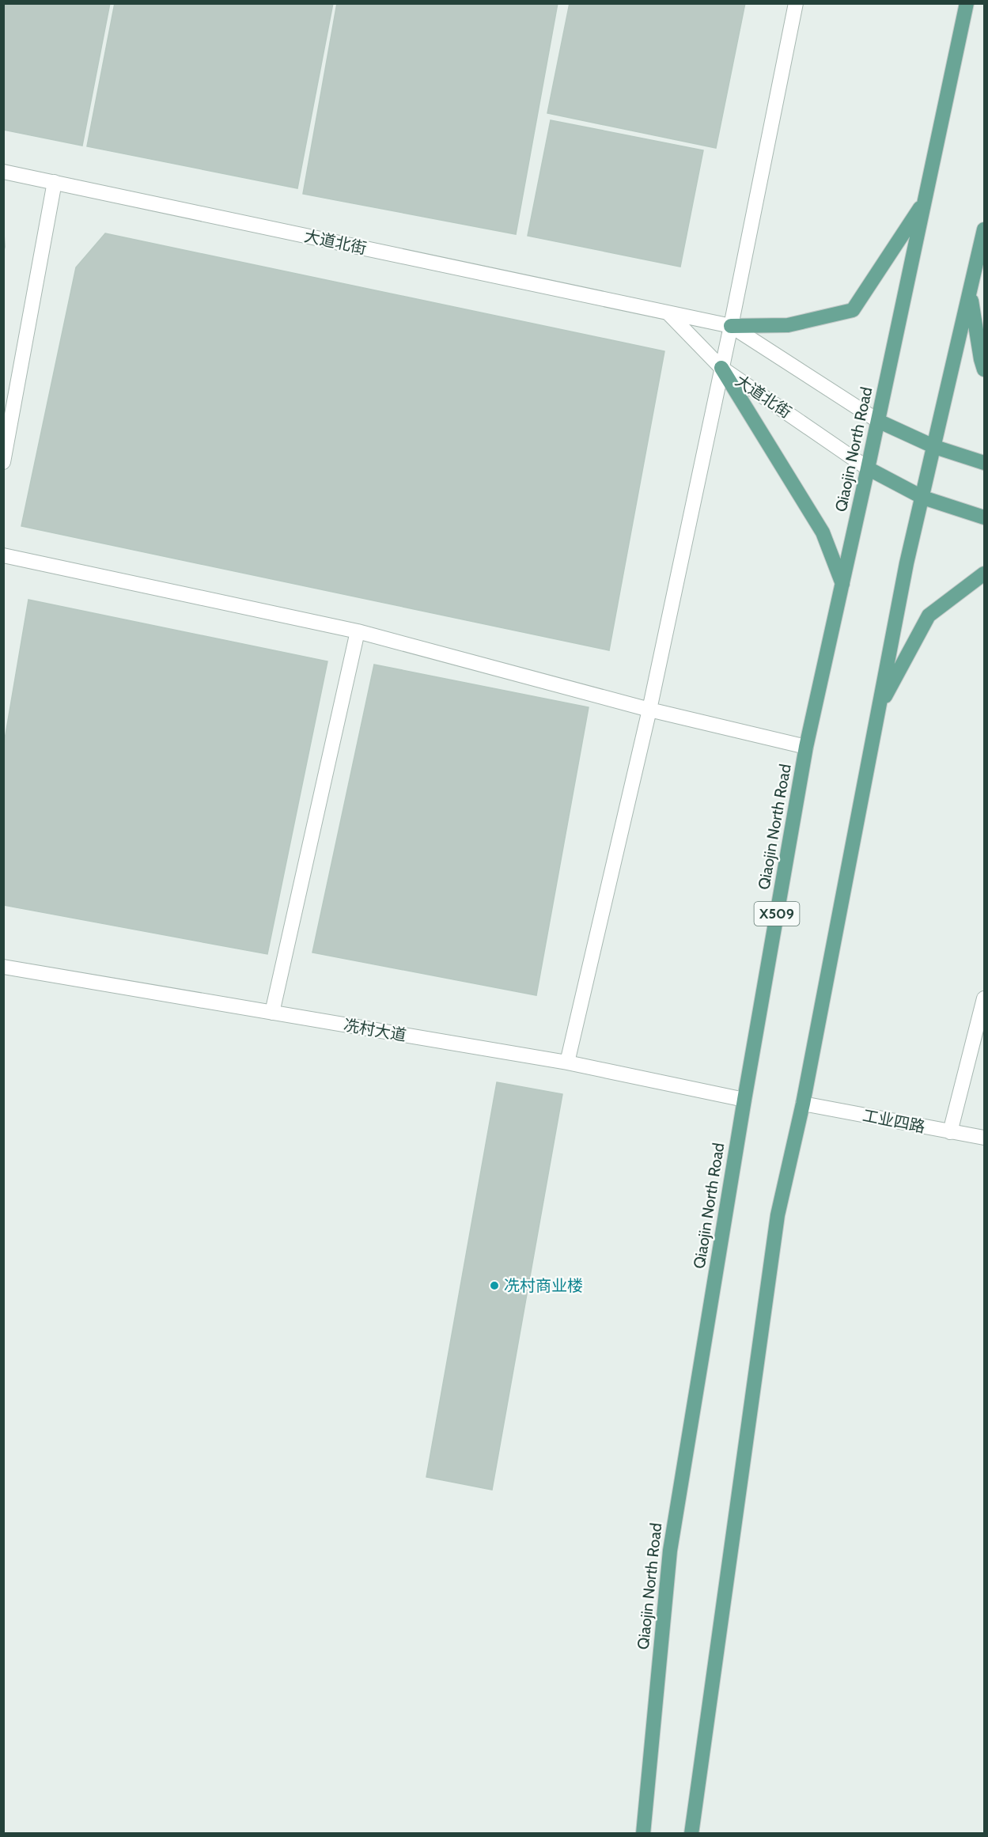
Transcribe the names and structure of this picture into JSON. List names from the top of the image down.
{
  "streets": {
    "main road": ["Qiaojin North Road", "X509"],
    "street": ["大道北街", "冼村大道", "工业四路"]
  },
  "crossings": [
    ["大道北街", "Qiaojin North Road"],
    ["Qiaojin North Road", "冼村大道"]
  ],
  "places": ["冼村商业楼"]
}
